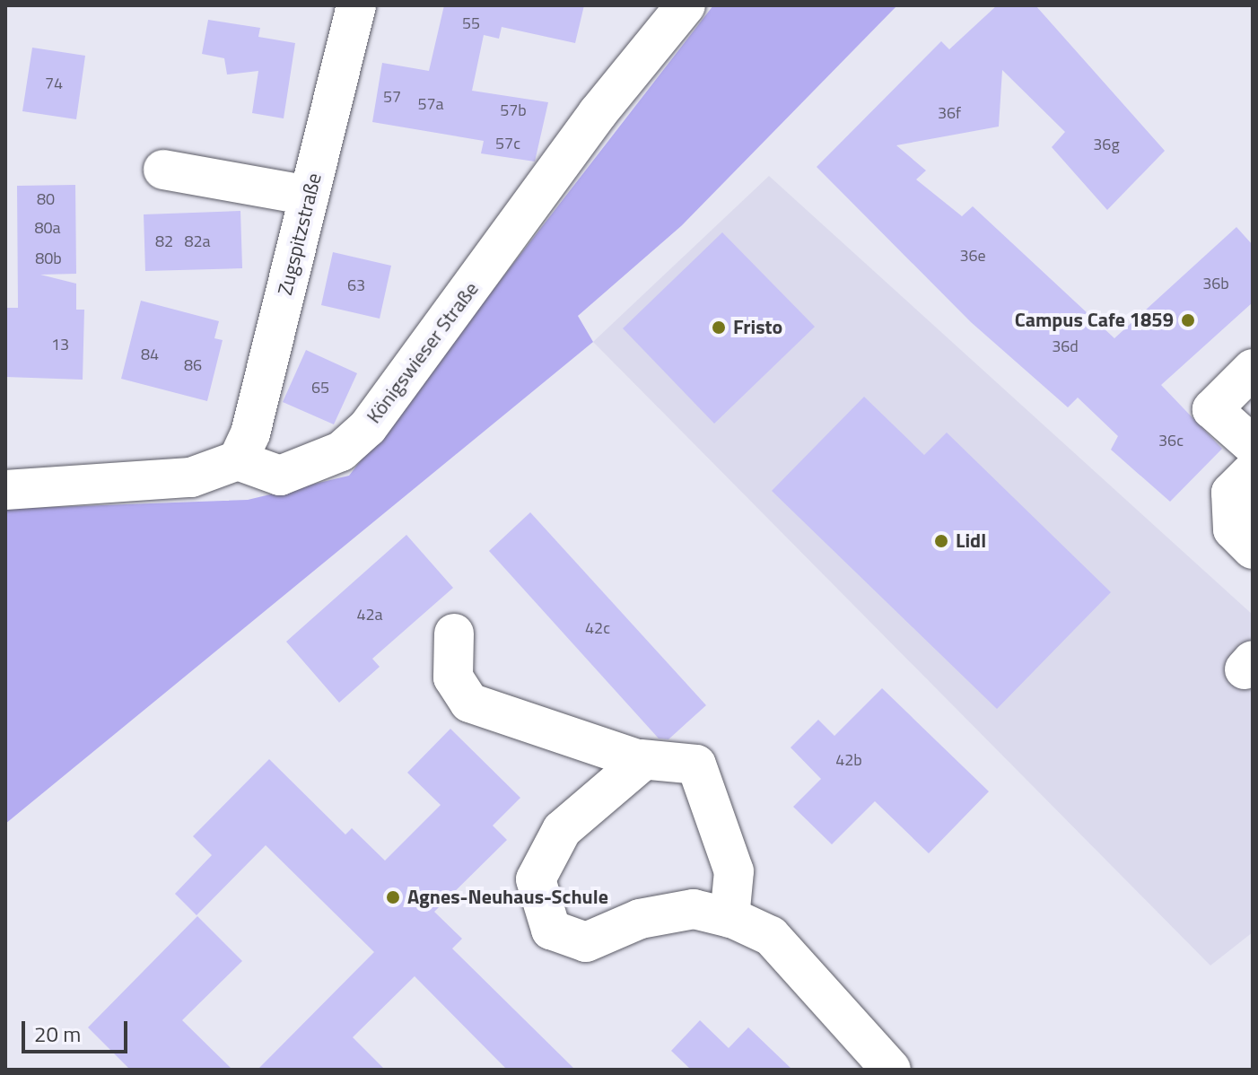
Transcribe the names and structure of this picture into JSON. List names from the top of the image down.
{
  "streets": {
    "street": ["Zugspitzstraße", "Königswieser Straße"]
  },
  "crossings": [
    ["Zugspitzstraße", "Königswieser Straße"]
  ],
  "places": [
    "Campus Cafe 1859",
    "Fristo",
    "Lidl",
    "Agnes-Neuhaus-Schule"
  ],
  "house_numbers": [
    "55",
    "74",
    "57",
    "57a",
    "57b",
    "36f",
    "57c",
    "36g",
    "80",
    "80a",
    "82",
    "82a",
    "36e",
    "80b",
    "36b",
    "63",
    "13",
    "36d",
    "84",
    "86",
    "65",
    "36c",
    "42a",
    "42c",
    "42b"
  ],
  "scale_bar": "20 m"
}
